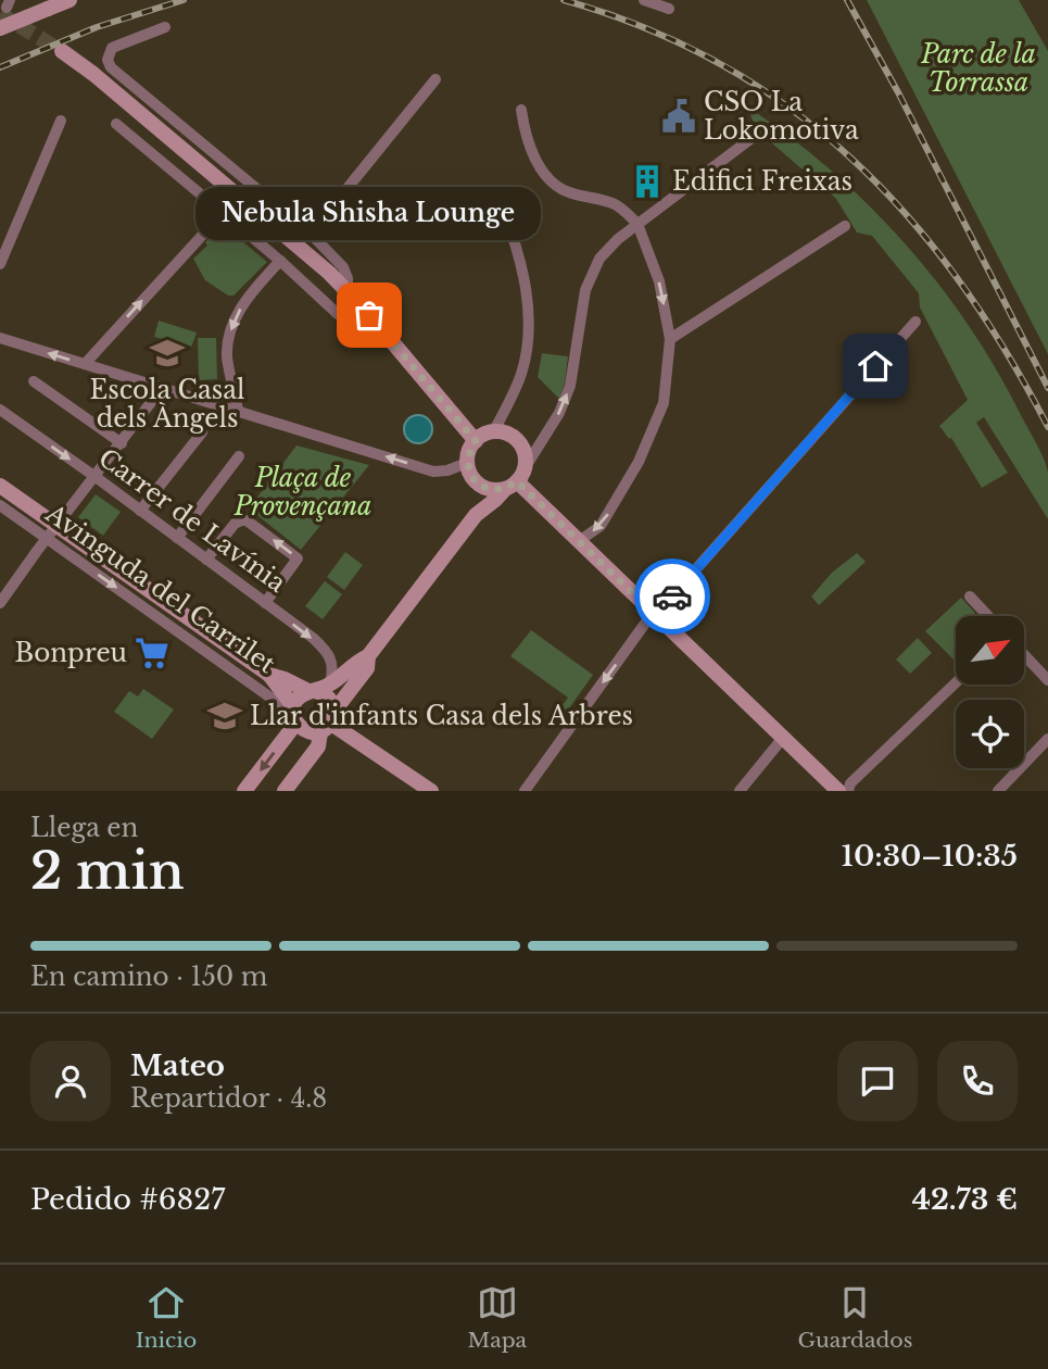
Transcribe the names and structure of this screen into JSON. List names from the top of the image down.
{
  "streets": {
    "street": ["Carrer de Lavínia", "Avinguda del Carrilet"]
  },
  "parks": ["Parc de la Torrassa", "Plaça de Provençana"],
  "places": {
    "public building": ["CSO La Lokomotiva"],
    "building": ["Edifici Freixas"],
    "other": ["Nebula Shisha Lounge"],
    "school or university": ["Escola Casal dels Àngels", "Llar d'infants Casa dels Arbres"],
    "supermarket": ["Bonpreu"]
  },
  "north": "top right",
  "page": {
    "bubble": "Nebula Shisha Lounge",
    "heading": ["2 min", "Llega en", "10:30–10:35"],
    "panel": [
      "Mateo",
      "Repartidor · 4.8",
      "Pedido #6827",
      "42.73 €"
    ],
    "bar": "En camino · 150 m",
    "tabs": ["Inicio", "Mapa", "Guardados"]
  }
}
